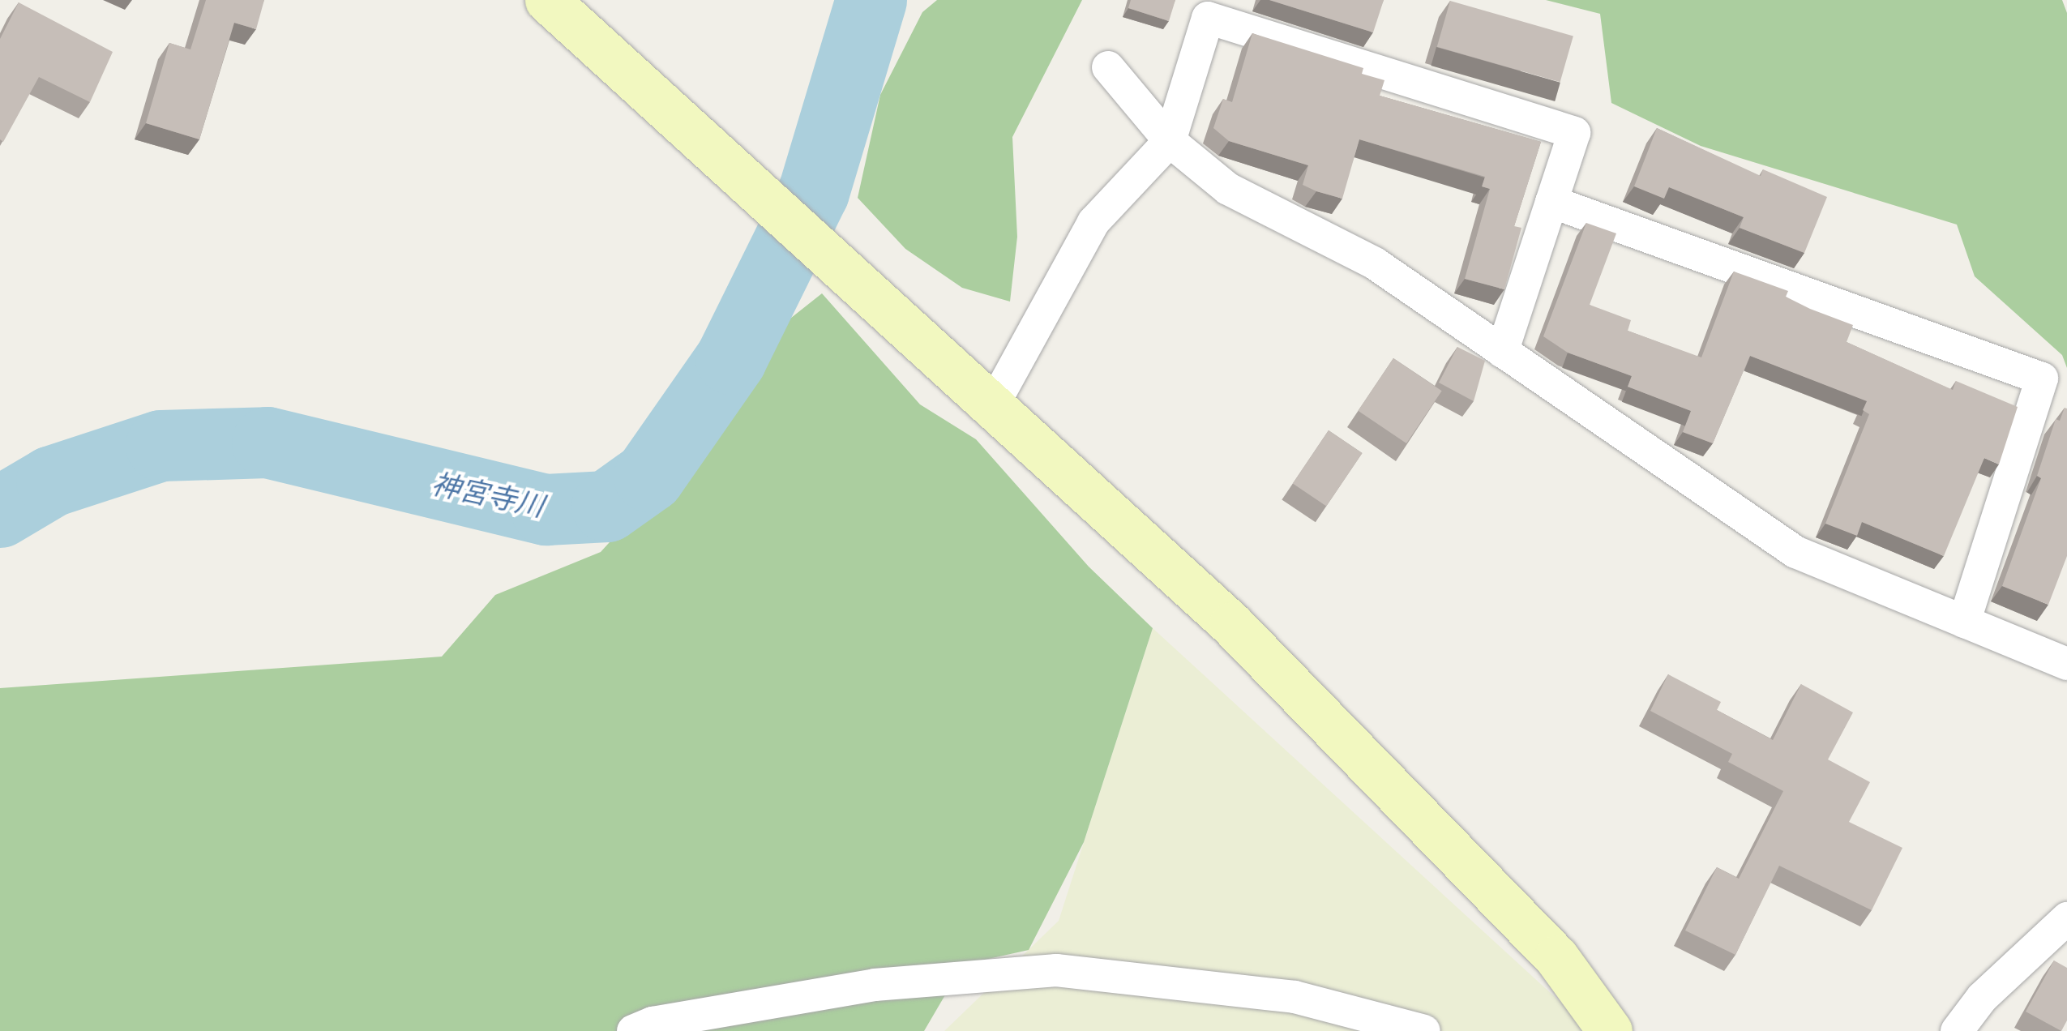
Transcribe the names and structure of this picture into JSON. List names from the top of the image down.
{
  "water": ["神宮寺川"]
}
